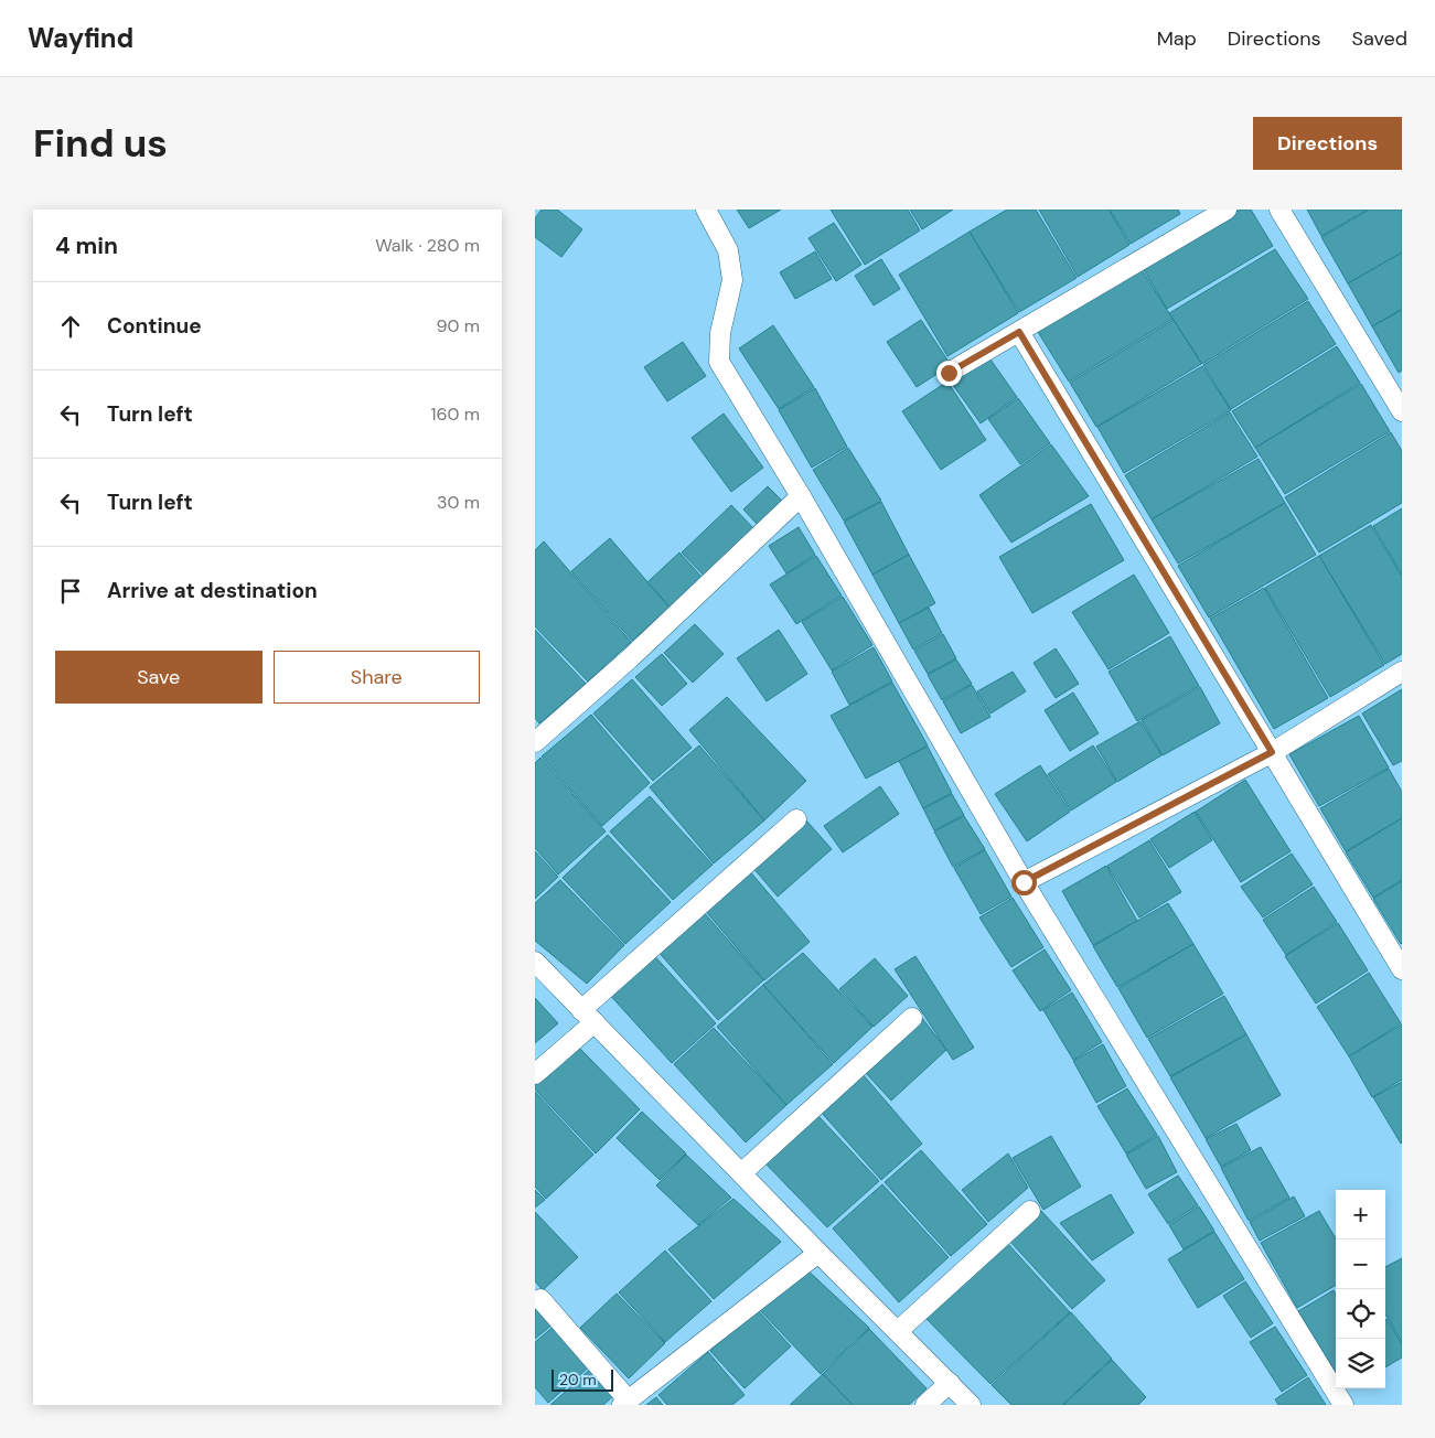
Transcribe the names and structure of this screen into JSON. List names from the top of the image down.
{
  "scale_bar": "20 m",
  "page": {
    "header": "Wayfind",
    "nav": ["Map", "Directions", "Saved"],
    "buttons": [
      "Directions",
      ["Save", "Share"]
    ],
    "title": "Find us",
    "heading": ["4 min", "Walk · 280 m"],
    "list": [
      ["Continue", "90 m"],
      ["Turn left", "160 m"],
      ["Turn left", "30 m"],
      "Arrive at destination"
    ],
    "map_buttons": ["+", "−"],
    "scale": "20 m"
  }
}
